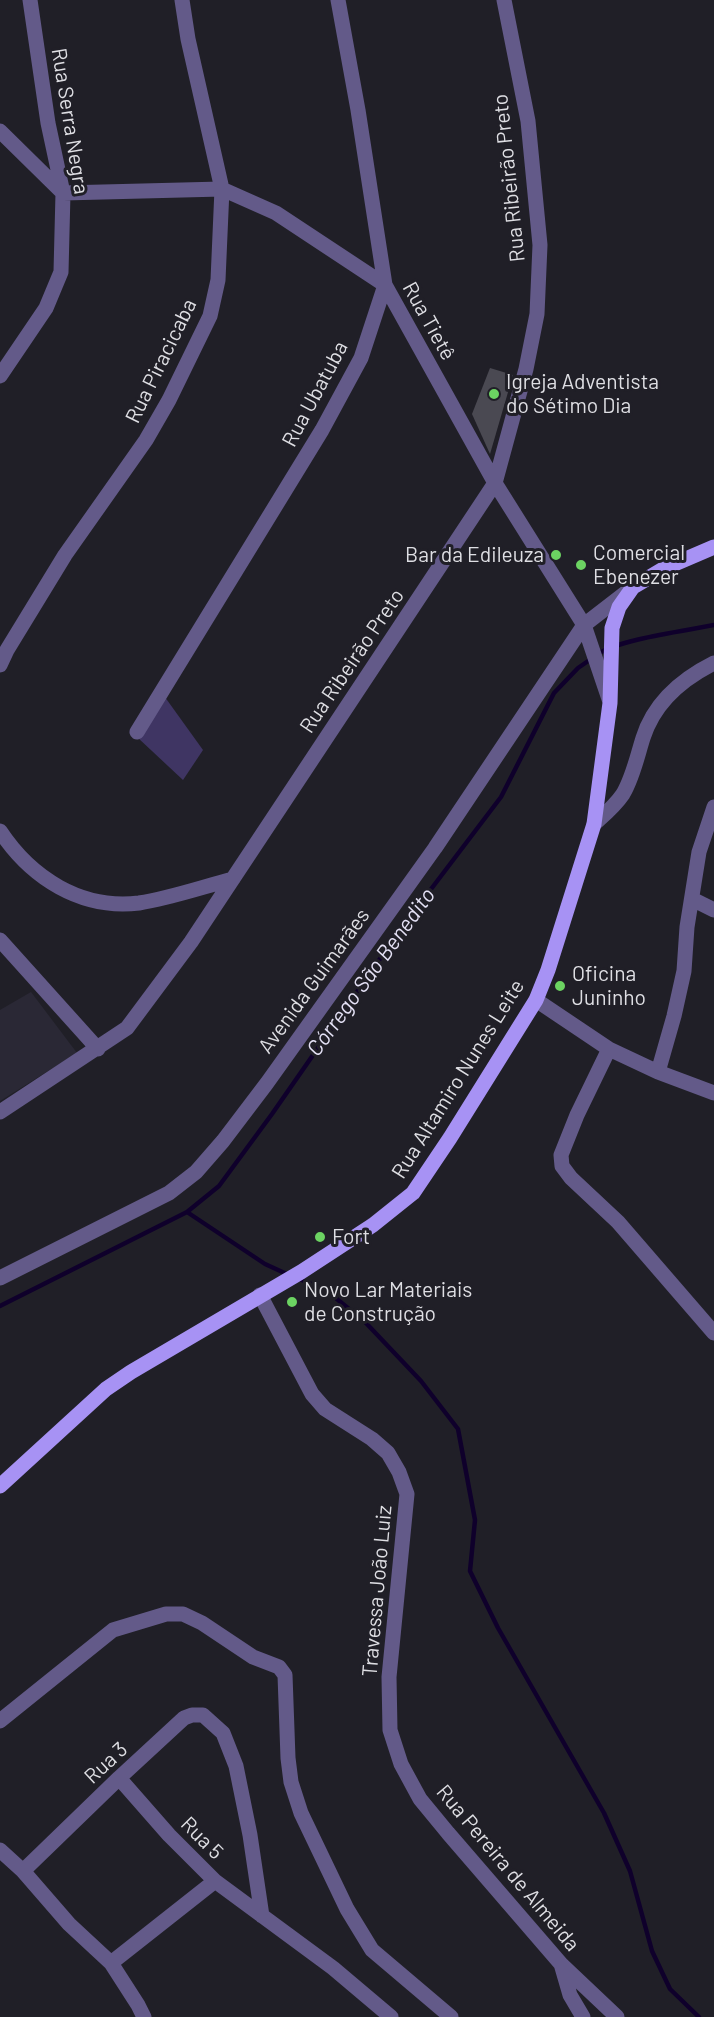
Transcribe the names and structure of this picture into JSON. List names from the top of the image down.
{
  "streets": {
    "main road": ["Rua Altamiro Nunes Leite"],
    "street": [
      "Rua Serra Negra",
      "Rua Ribeirão Preto",
      "Rua Tietê",
      "Rua Piracicaba",
      "Rua Ubatuba",
      "Avenida Guimarães",
      "Travessa João Luiz",
      "Rua 3",
      "Rua 5",
      "Rua Pereira de Almeida"
    ]
  },
  "crossings": [
    ["Rua Serra Negra", "Rua Tietê"],
    ["Rua Ribeirão Preto", "Rua Tietê"],
    ["Rua Tietê", "Rua Piracicaba"],
    ["Rua Tietê", "Rua Ubatuba"],
    ["Rua Tietê", "Avenida Guimarães"],
    ["Rua Tietê", "Rua Altamiro Nunes Leite"],
    ["Rua Altamiro Nunes Leite", "Travessa João Luiz"],
    ["Travessa João Luiz", "Rua Pereira de Almeida"],
    ["Rua 3", "Rua 5"]
  ],
  "water": ["Córrego São Benedito"],
  "places": [
    "Igreja Adventista do Sétimo Dia",
    "Bar da Edileuza",
    "Comercial Ebenezer",
    "Oficina Juninho",
    "Fort",
    "Novo Lar Materiais de Construção"
  ]
}
